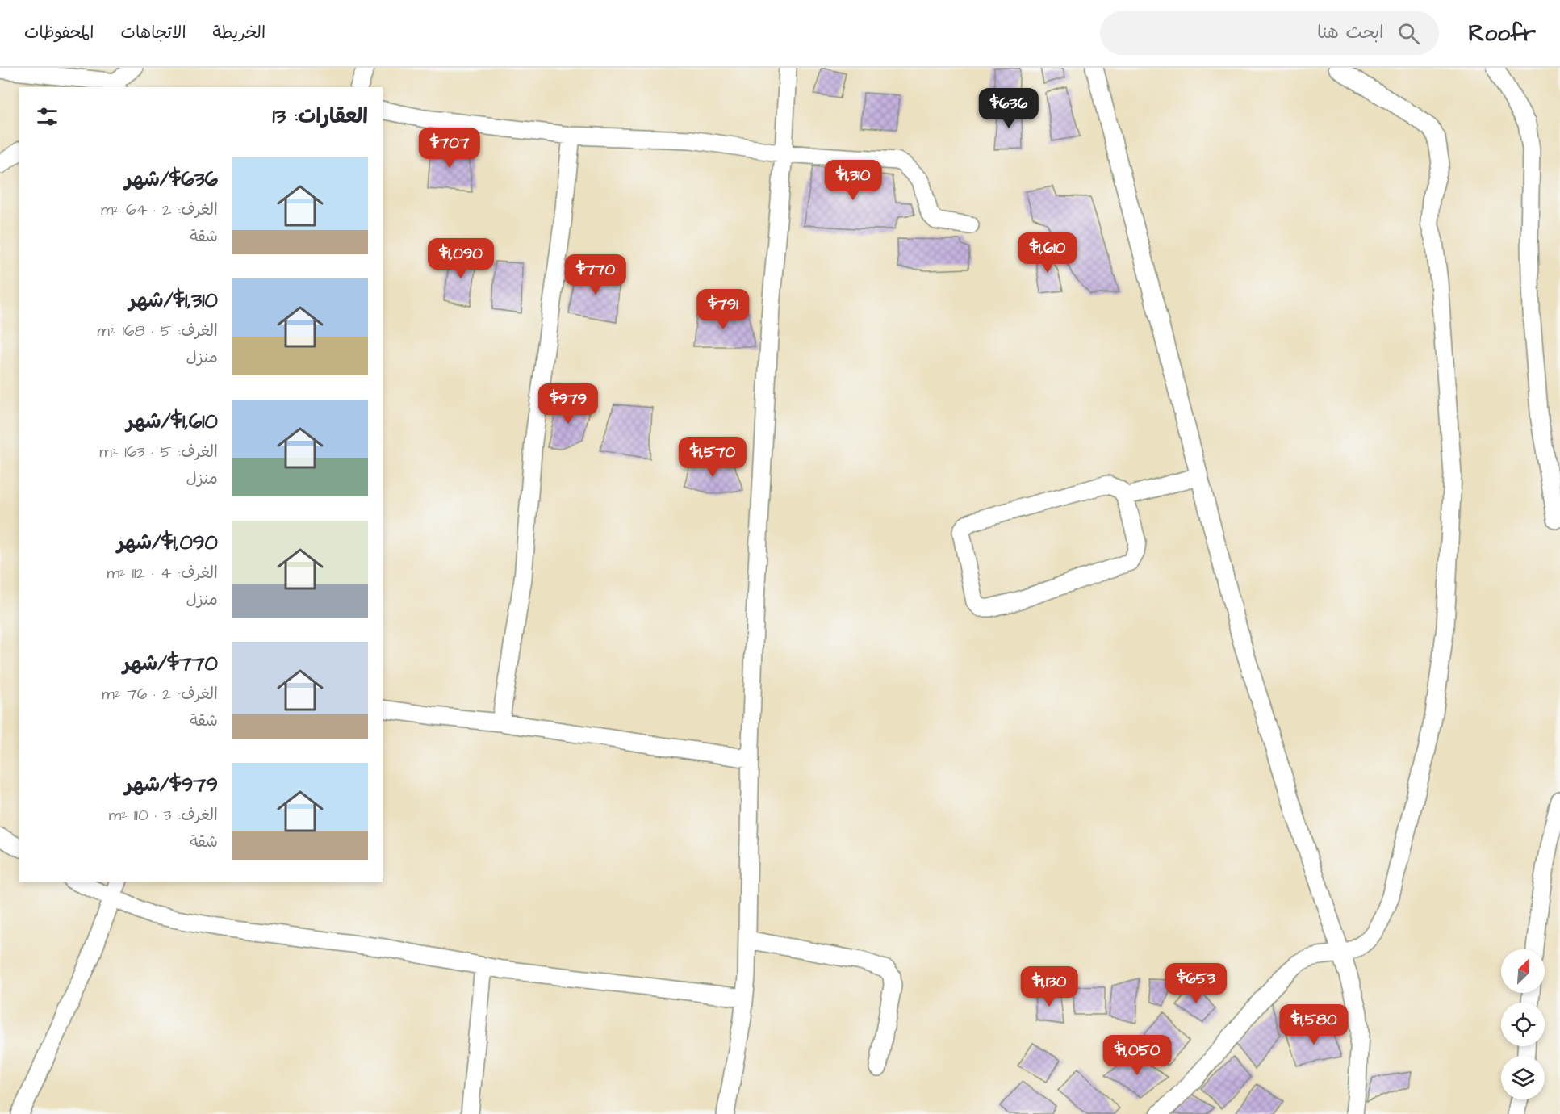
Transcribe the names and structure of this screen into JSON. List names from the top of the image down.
{
  "north": "top right",
  "page": {
    "header": "Roofr",
    "search": "ابحث هنا",
    "nav": ["الخريطة", "الاتجاهات", "المحفوظات"],
    "heading": "العقارات: 13",
    "price": [
      "$636",
      "$707",
      "$1,310",
      "$1,610",
      "$1,090",
      "$770",
      "$791",
      "$979",
      "$1,570",
      "$653",
      "$1,130",
      "$1,580",
      "$1,050"
    ],
    "list": [
      {
        "name": "$636/شهر",
        "note": "الغرف: 2 · 64 m² · شقة"
      },
      {
        "name": "$1,310/شهر",
        "note": "الغرف: 5 · 168 m² · منزل"
      },
      {
        "name": "$1,610/شهر",
        "note": "الغرف: 5 · 163 m² · منزل"
      },
      {
        "name": "$1,090/شهر",
        "note": "الغرف: 4 · 112 m² · منزل"
      },
      {
        "name": "$770/شهر",
        "note": "الغرف: 2 · 76 m² · شقة"
      },
      {
        "name": "$979/شهر",
        "note": "الغرف: 3 · 110 m² · شقة"
      }
    ]
  }
}
